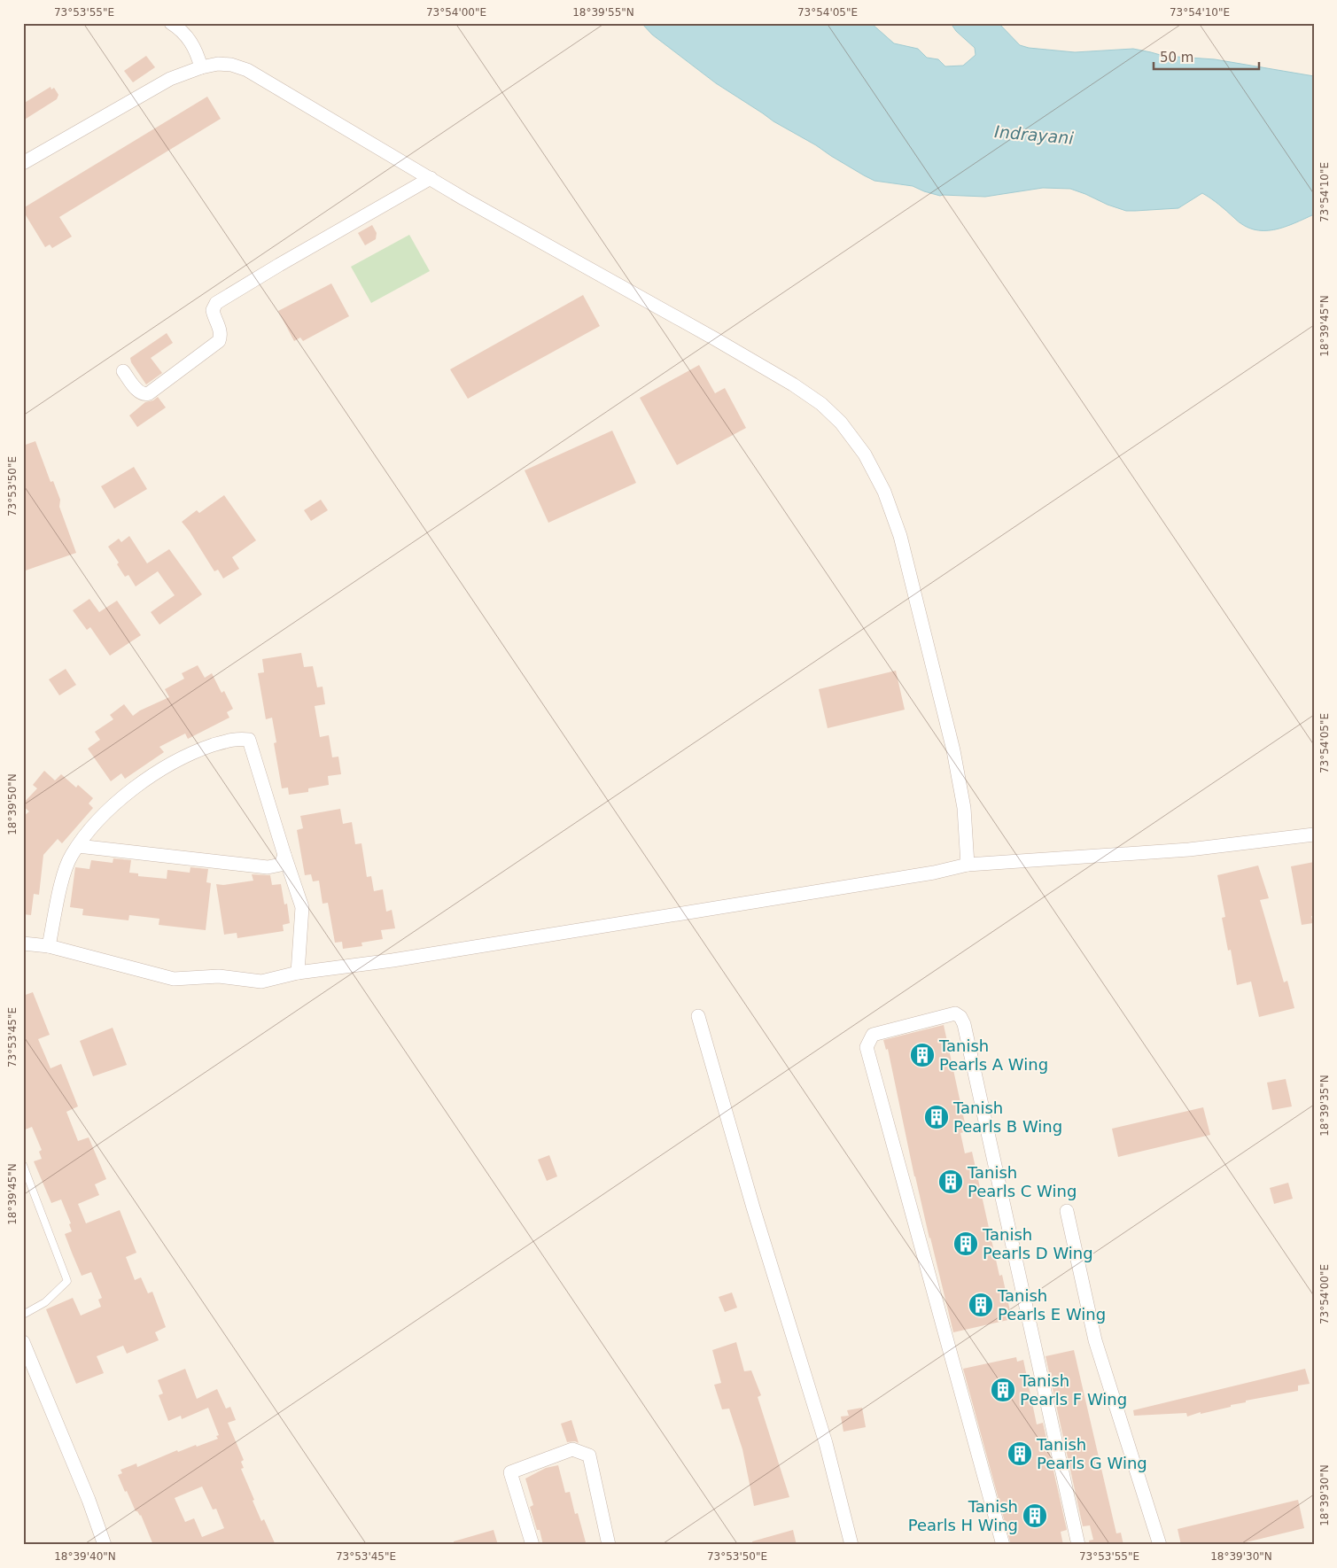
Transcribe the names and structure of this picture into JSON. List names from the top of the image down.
{
  "water": ["Indrayani"],
  "places": {
    "building": [
      "Tanish Pearls A Wing",
      "Tanish Pearls B Wing",
      "Tanish Pearls C Wing",
      "Tanish Pearls D Wing",
      "Tanish Pearls E Wing",
      "Tanish Pearls F Wing",
      "Tanish Pearls G Wing",
      "Tanish Pearls H Wing"
    ]
  },
  "scale_bar": "50 m",
  "coordinates": [
    "73°53'55\"E",
    "73°54'00\"E",
    "18°39'55\"N",
    "73°54'05\"E",
    "73°54'10\"E",
    "18°39'45\"N",
    "73°53'50\"E",
    "18°39'50\"N",
    "73°53'45\"E",
    "18°39'35\"N",
    "18°39'30\"N",
    "18°39'40\"N"
  ]
}
